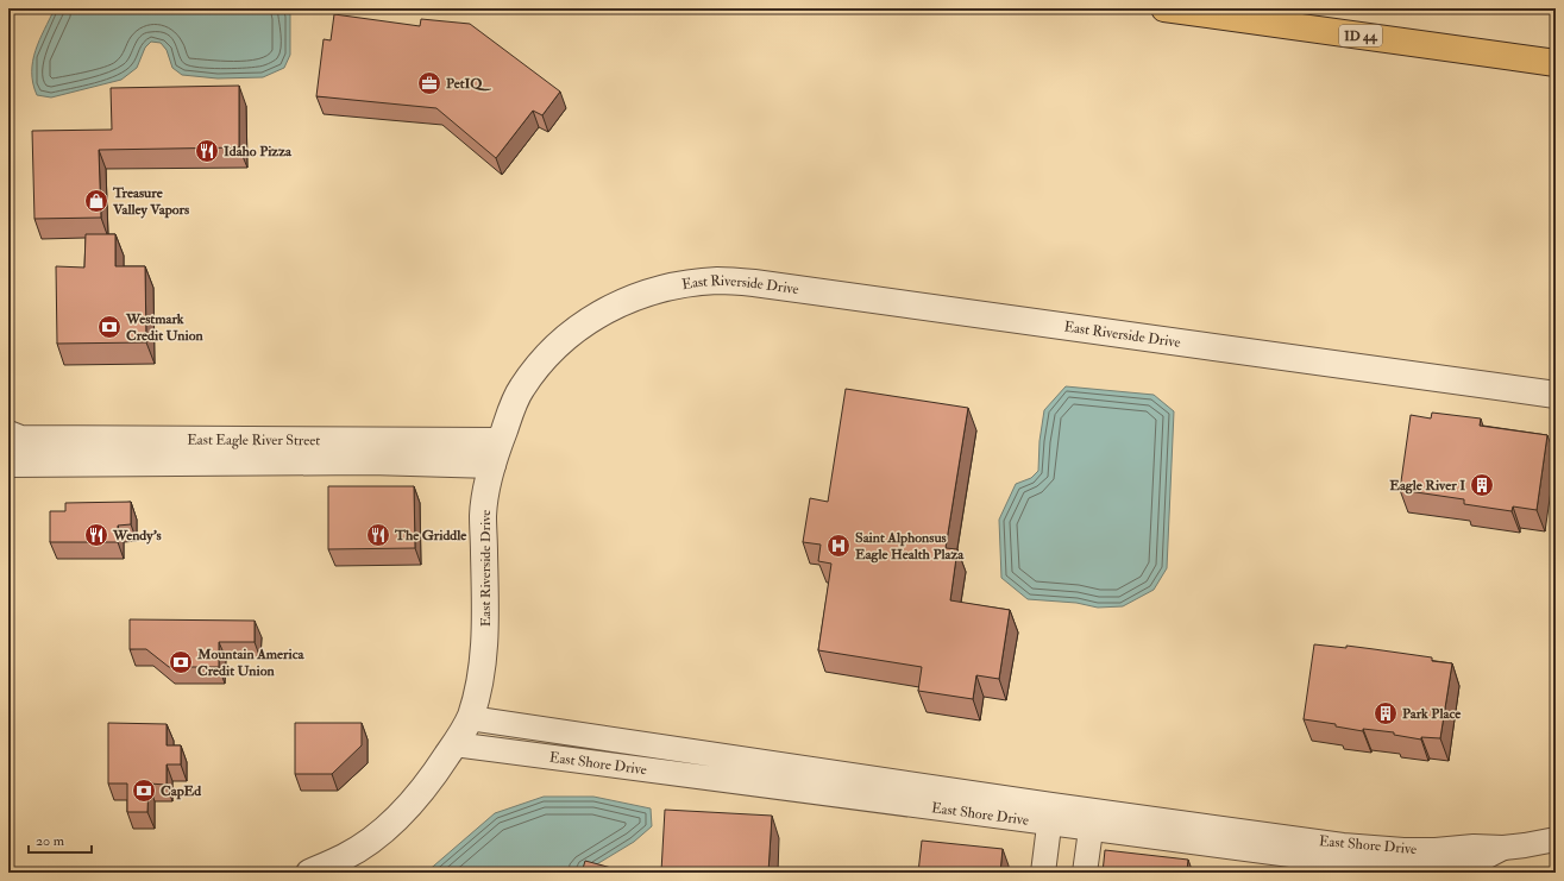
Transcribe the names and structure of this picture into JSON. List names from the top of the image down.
{
  "streets": {
    "highway": ["ID 44"],
    "street": ["East Riverside Drive", "East Eagle River Street", "East Shore Drive"]
  },
  "crossings": [
    ["East Riverside Drive", "East Eagle River Street"],
    ["East Riverside Drive", "East Shore Drive"]
  ],
  "places": {
    "office": ["PetIQ"],
    "restaurant": ["Idaho Pizza", "Wendy's", "The Griddle"],
    "shop": ["Treasure Valley Vapors"],
    "bank": ["Westmark Credit Union", "Mountain America Credit Union", "CapEd"],
    "building": ["Eagle River I", "Park Place"],
    "hospital": ["Saint Alphonsus Eagle Health Plaza"]
  },
  "scale_bar": "20 m"
}
